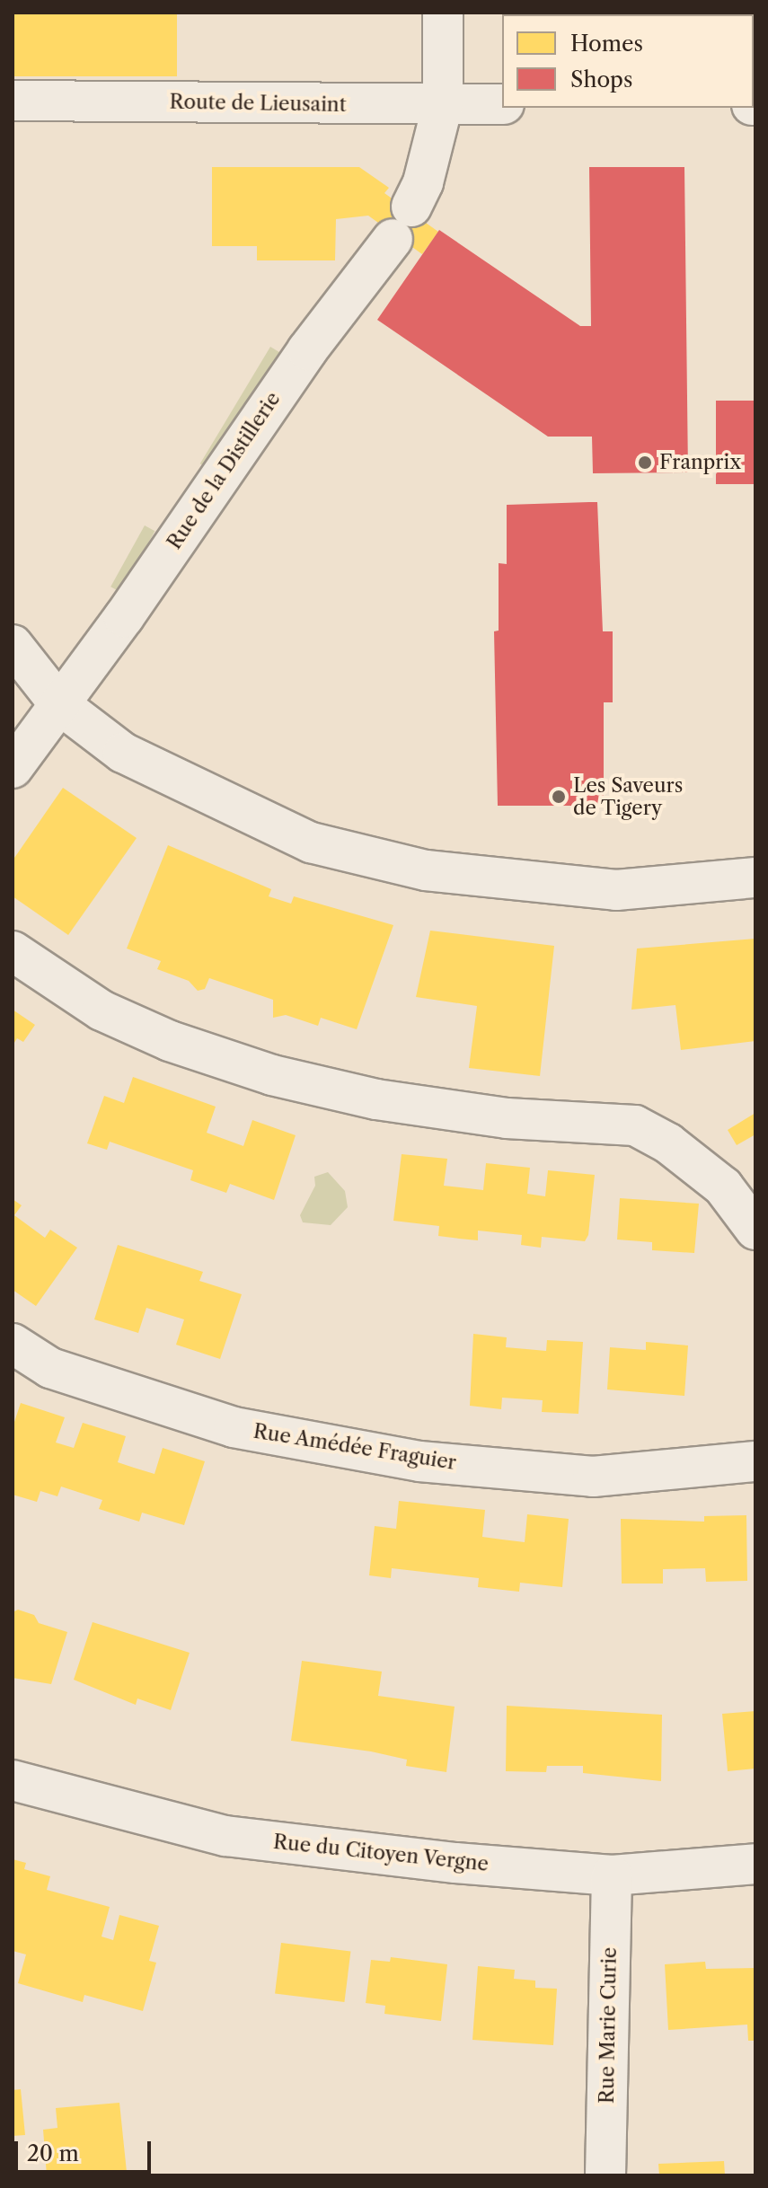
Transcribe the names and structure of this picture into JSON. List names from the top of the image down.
{
  "streets": {
    "street": [
      "Route de Lieusaint",
      "Rue de la Distillerie",
      "Rue Amédée Fraguier",
      "Rue du Citoyen Vergne",
      "Rue Marie Curie"
    ]
  },
  "crossings": [
    ["Route de Lieusaint", "Rue de la Distillerie"],
    ["Rue du Citoyen Vergne", "Rue Marie Curie"]
  ],
  "places": ["Franprix", "Les Saveurs de Tigery"],
  "legend": ["Homes", "Shops"],
  "scale_bar": "20 m"
}
